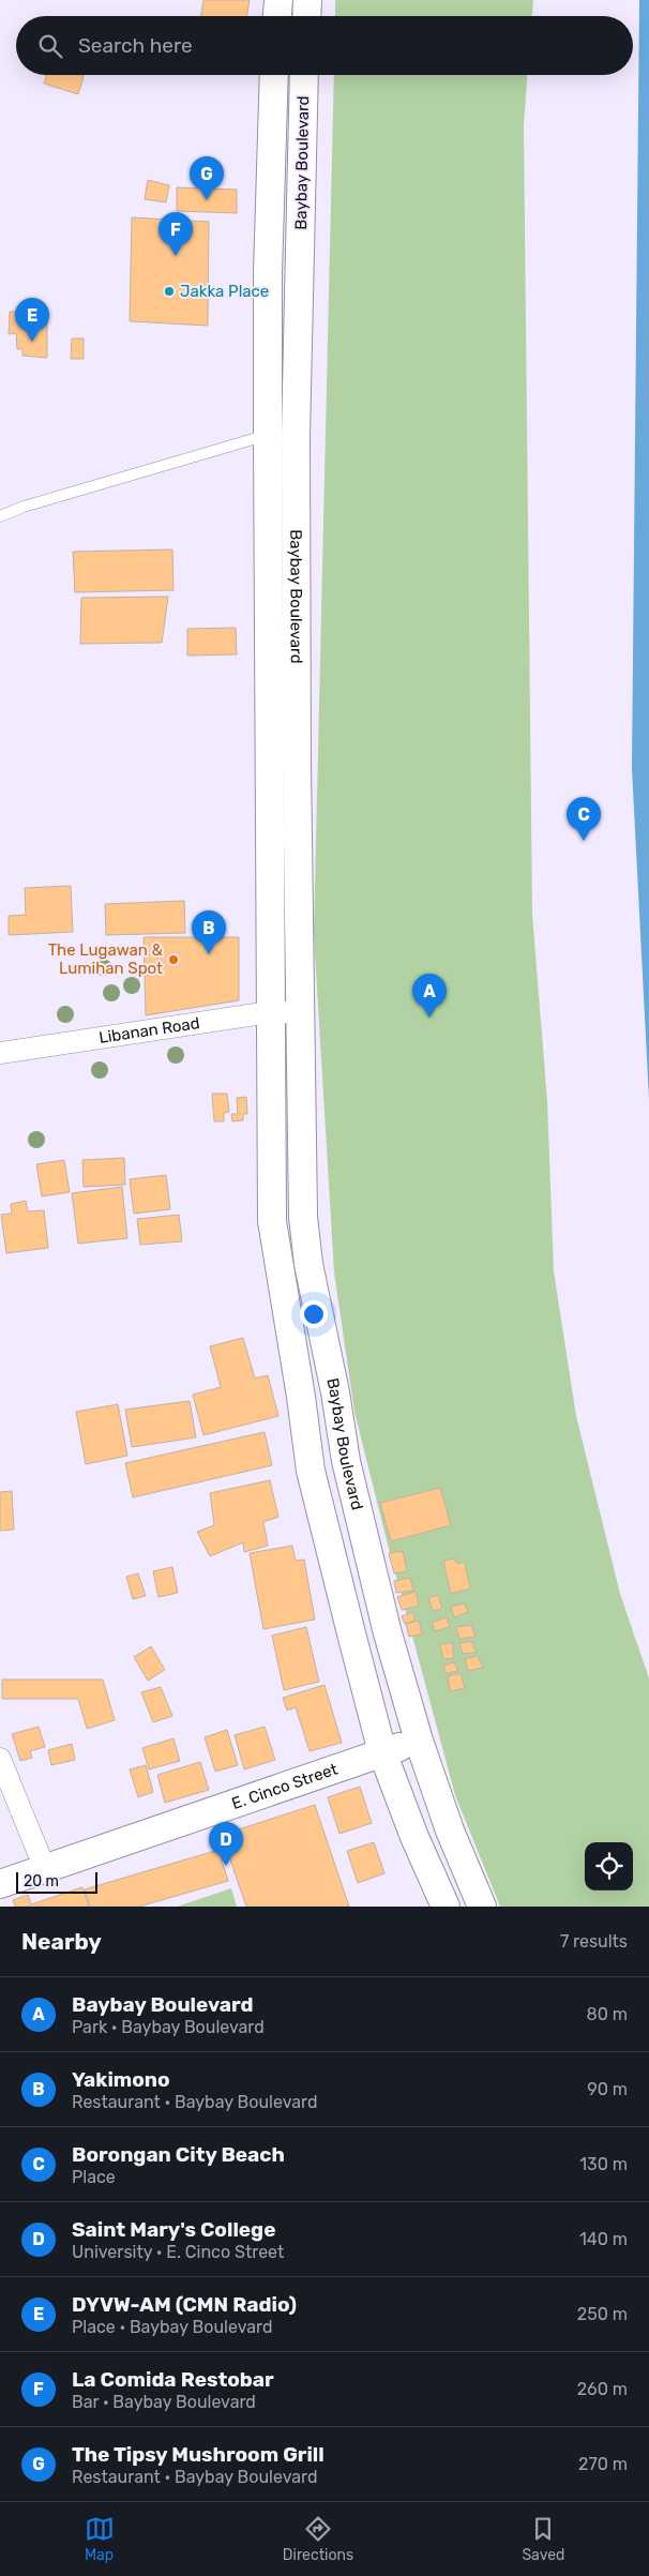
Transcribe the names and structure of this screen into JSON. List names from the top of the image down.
{
  "streets": {
    "street": ["Baybay Boulevard", "Libanan Road", "E. Cinco Street"]
  },
  "crossings": [
    ["Baybay Boulevard", "Libanan Road"],
    ["Baybay Boulevard", "E. Cinco Street"]
  ],
  "places": ["Jakka Place", "The Lugawan & Lumihan Spot"],
  "scale_bar": "20 m",
  "page": {
    "search": "Search here",
    "pins": [
      "G",
      "F",
      "E",
      "C",
      "B",
      "A",
      "D"
    ],
    "scale": "20 m",
    "heading": ["Nearby", "7 results"],
    "list": [
      {
        "mark": "A",
        "name": "Baybay Boulevard",
        "note": "Park · Baybay Boulevard",
        "value": "80 m"
      },
      {
        "mark": "B",
        "name": "Yakimono",
        "note": "Restaurant · Baybay Boulevard",
        "value": "90 m"
      },
      {
        "mark": "C",
        "name": "Borongan City Beach",
        "note": "Place",
        "value": "130 m"
      },
      {
        "mark": "D",
        "name": "Saint Mary's College",
        "note": "University · E. Cinco Street",
        "value": "140 m"
      },
      {
        "mark": "E",
        "name": "DYVW-AM (CMN Radio)",
        "note": "Place · Baybay Boulevard",
        "value": "250 m"
      },
      {
        "mark": "F",
        "name": "La Comida Restobar",
        "note": "Bar · Baybay Boulevard",
        "value": "260 m"
      },
      {
        "mark": "G",
        "name": "The Tipsy Mushroom Grill",
        "note": "Restaurant · Baybay Boulevard",
        "value": "270 m"
      }
    ],
    "nav": ["Map", "Directions", "Saved"]
  }
}
